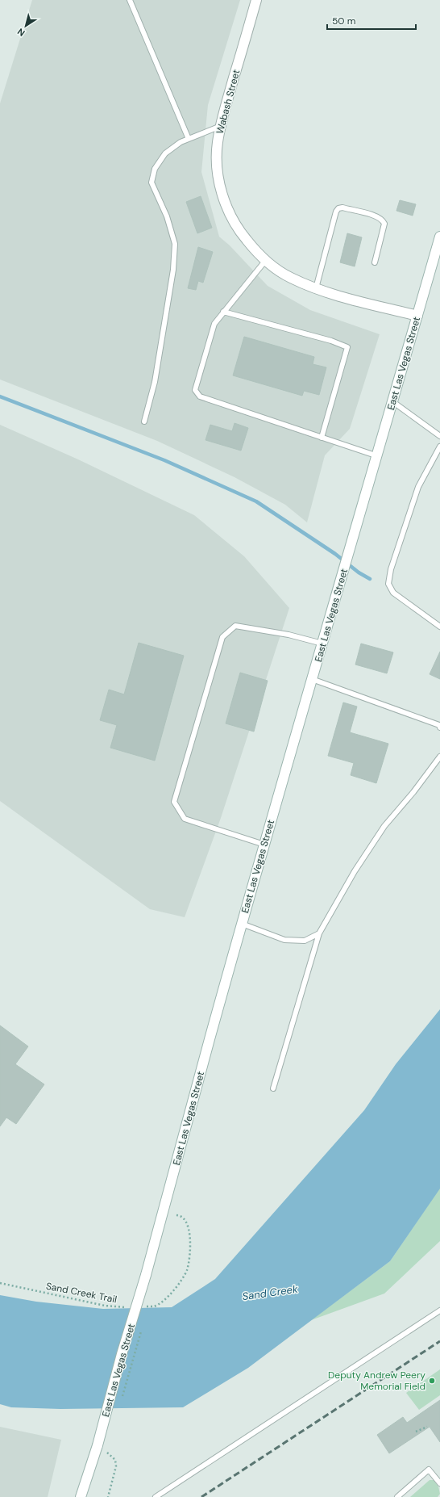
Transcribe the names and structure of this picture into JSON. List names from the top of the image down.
{
  "streets": {
    "street": ["Wabash Street", "East Las Vegas Street"],
    "path": ["Sand Creek Trail"]
  },
  "crossings": [
    ["Wabash Street", "East Las Vegas Street"]
  ],
  "water": ["Sand Creek"],
  "places": ["Deputy Andrew Peery Memorial Field"],
  "scale_bar": "50 m",
  "north": "bottom left"
}
